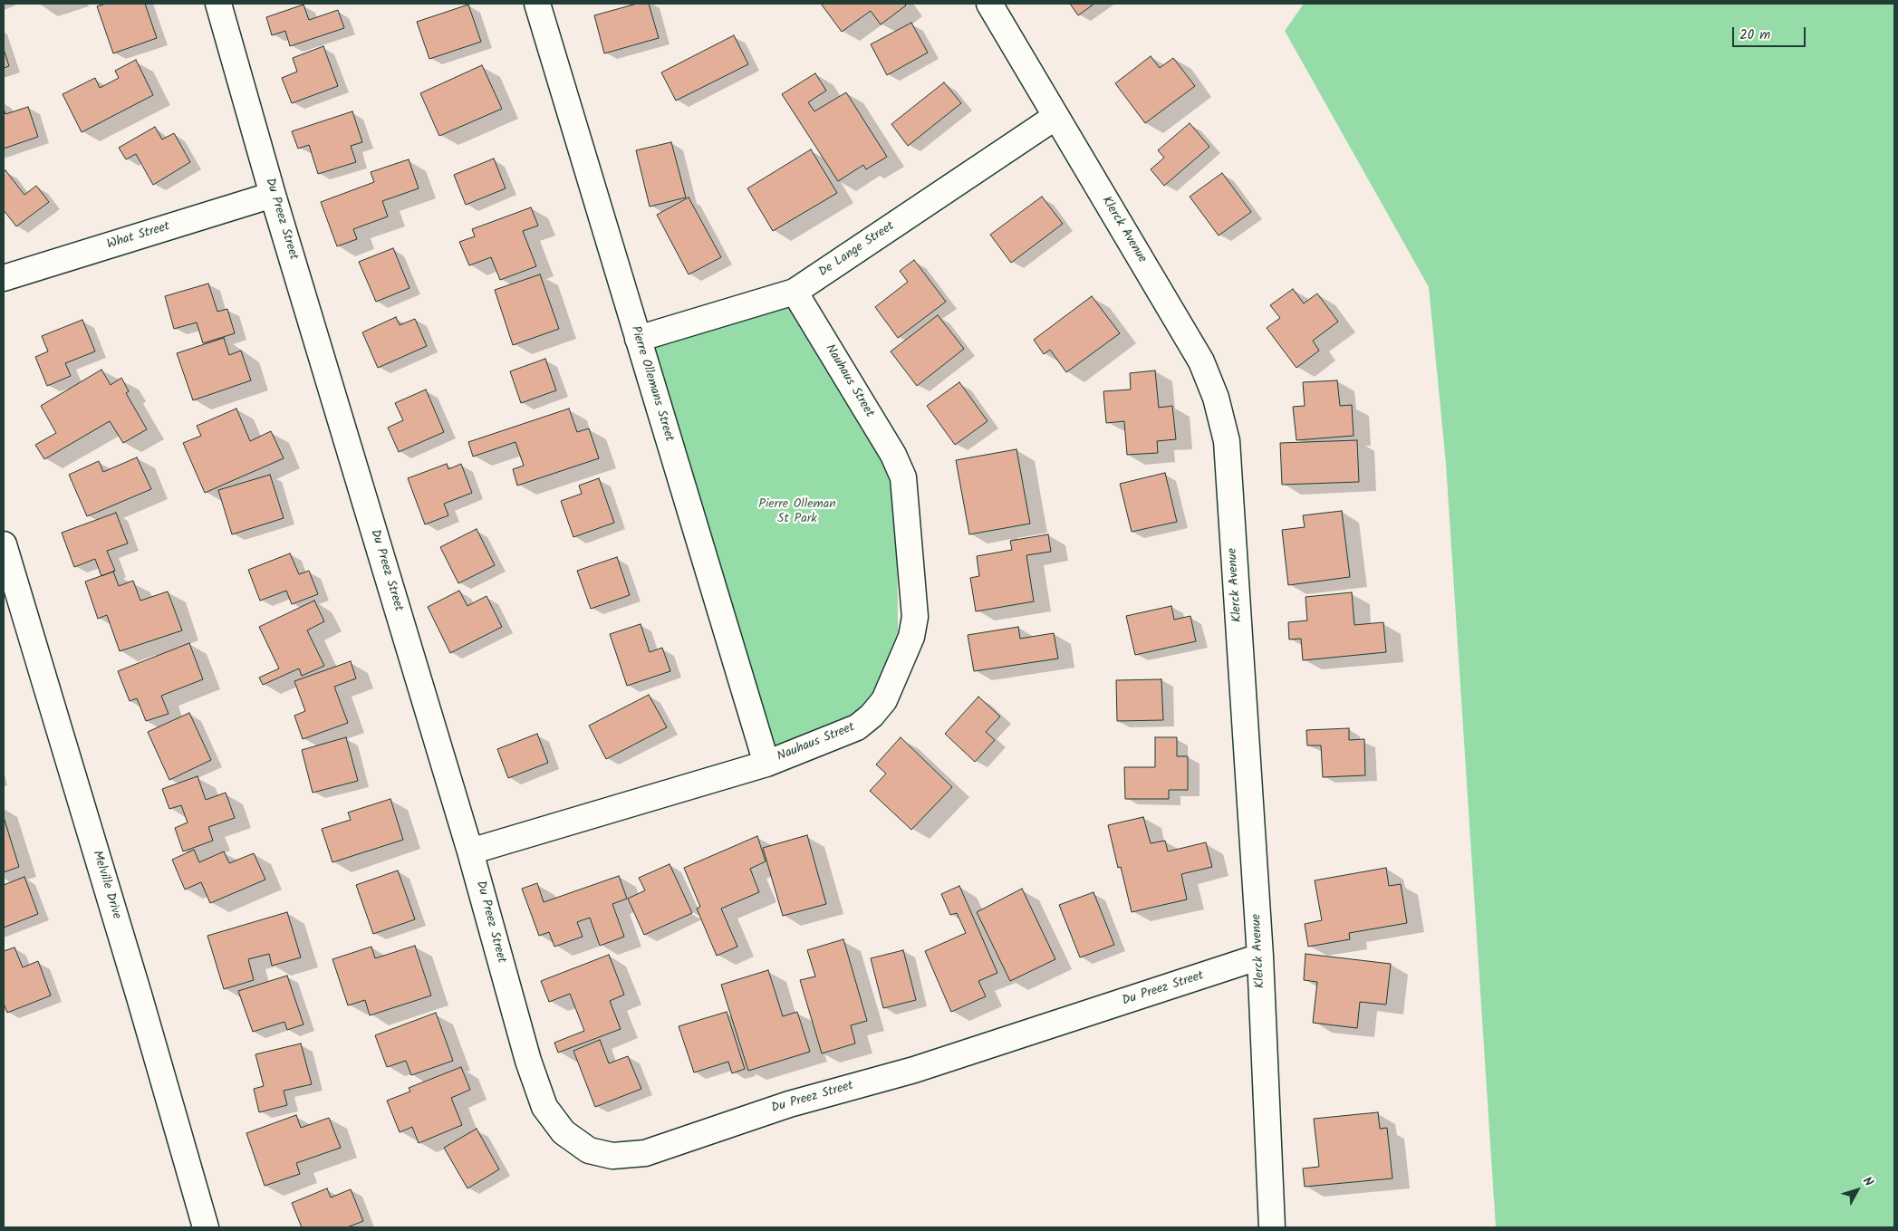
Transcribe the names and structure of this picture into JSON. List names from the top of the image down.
{
  "streets": {
    "street": [
      "Du Preez Street",
      "Klerck Avenue",
      "What Street",
      "De Lange Street",
      "Nauhaus Street",
      "Pierre Ollemans Street",
      "Melville Drive"
    ]
  },
  "crossings": [
    ["Du Preez Street", "Klerck Avenue"],
    ["Du Preez Street", "What Street"],
    ["Du Preez Street", "Nauhaus Street"],
    ["Klerck Avenue", "De Lange Street"],
    ["De Lange Street", "Nauhaus Street"],
    ["De Lange Street", "Pierre Ollemans Street"],
    ["Nauhaus Street", "Pierre Ollemans Street"]
  ],
  "parks": ["Pierre Olleman St Park"],
  "scale_bar": "20 m",
  "north": "top right"
}
